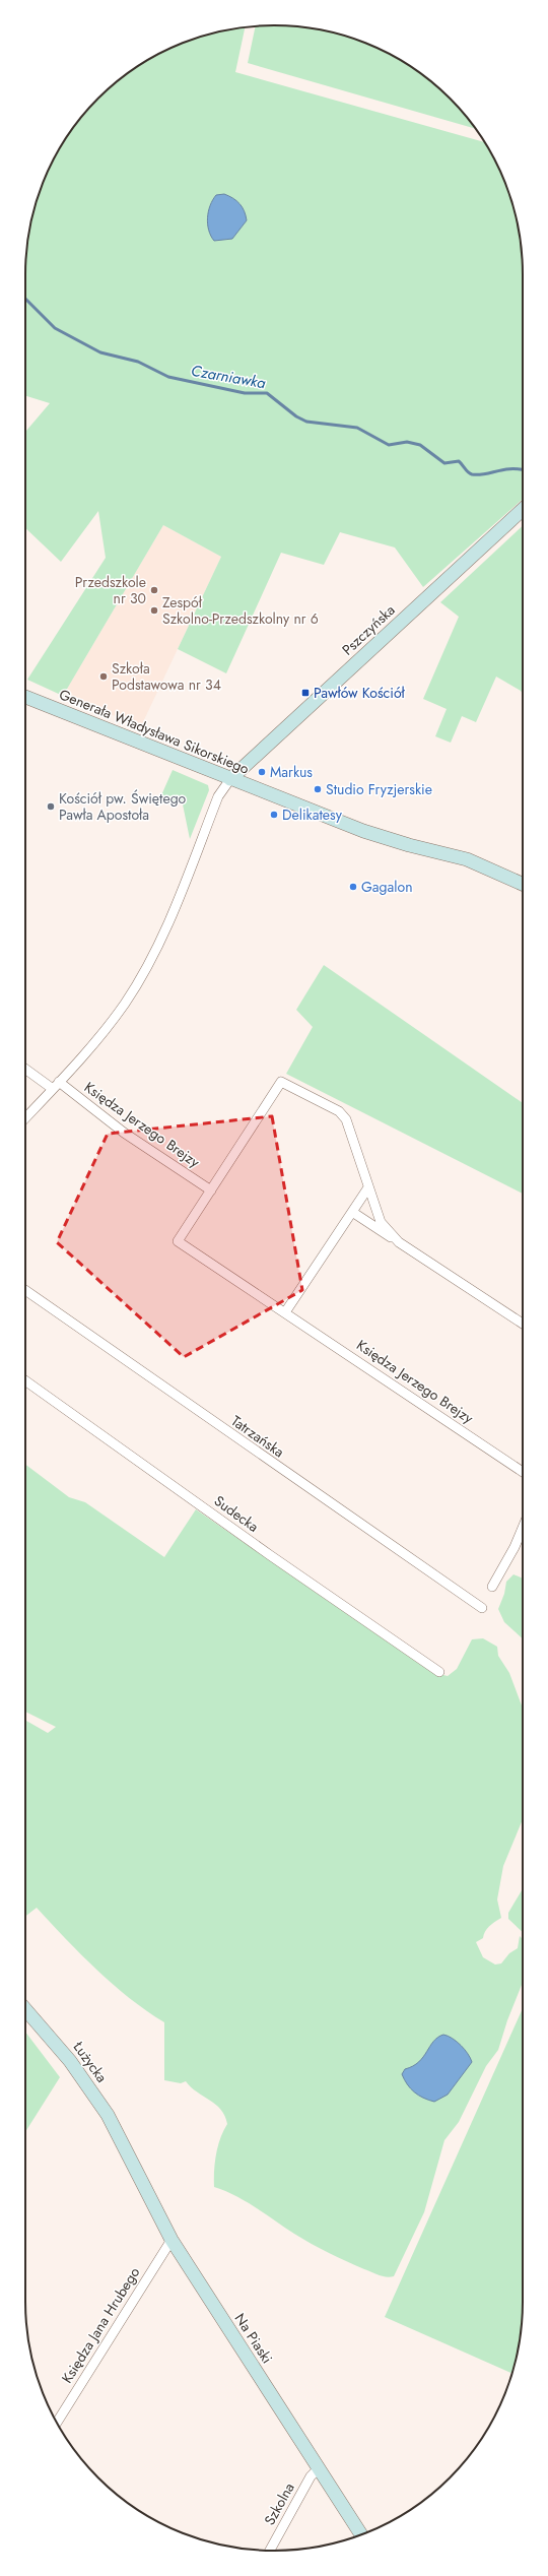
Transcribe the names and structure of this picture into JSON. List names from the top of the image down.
{
  "streets": {
    "street": [
      "Pszczyńska",
      "Generała Władysława Sikorskiego",
      "Księdza Jerzego Brejzy",
      "Tatrzańska",
      "Sudecka",
      "Łużycka",
      "Księdza Jana Hrubego",
      "Na Piaski",
      "Szkolna"
    ]
  },
  "crossings": [
    ["Pszczyńska", "Generała Władysława Sikorskiego"],
    ["Łużycka", "Na Piaski"],
    ["Księdza Jana Hrubego", "Na Piaski"],
    ["Na Piaski", "Szkolna"]
  ],
  "water": ["Czarniawka"],
  "places": {
    "other": [
      "Przedszkole nr 30",
      "Zespół Szkolno-Przedszkolny nr 6",
      "Szkoła Podstawowa nr 34",
      "Markus",
      "Studio Fryzjerskie",
      "Kościół pw. Świętego Pawła Apostoła",
      "Delikatesy",
      "Gagalon"
    ],
    "transit": ["Pawłów Kościół"]
  }
}
